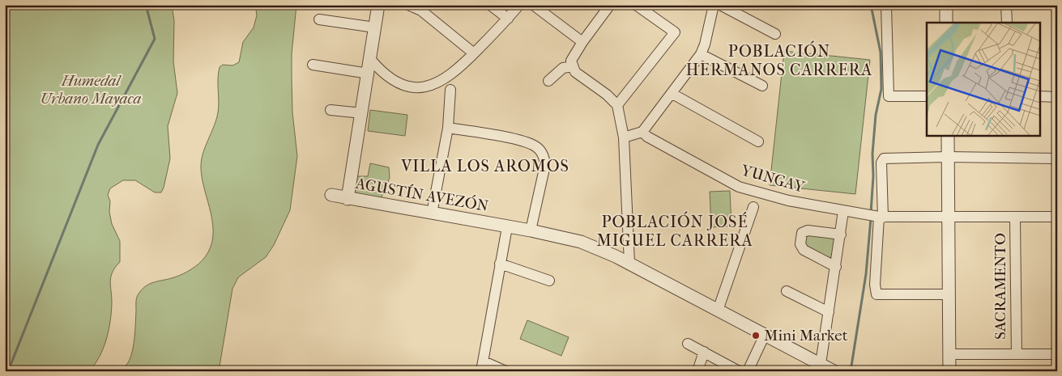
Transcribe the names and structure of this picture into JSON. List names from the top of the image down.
{
  "streets": {
    "street": ["YUNGAY", "AGUSTÍN AVEZÓN", "SACRAMENTO"]
  },
  "districts": ["POBLACIÓN HERMANOS CARRERA", "VILLA LOS AROMOS", "POBLACIÓN JOSÉ MIGUEL CARRERA"],
  "parks": ["Humedal Urbano Mayaca"],
  "places": ["Mini Market"]
}
